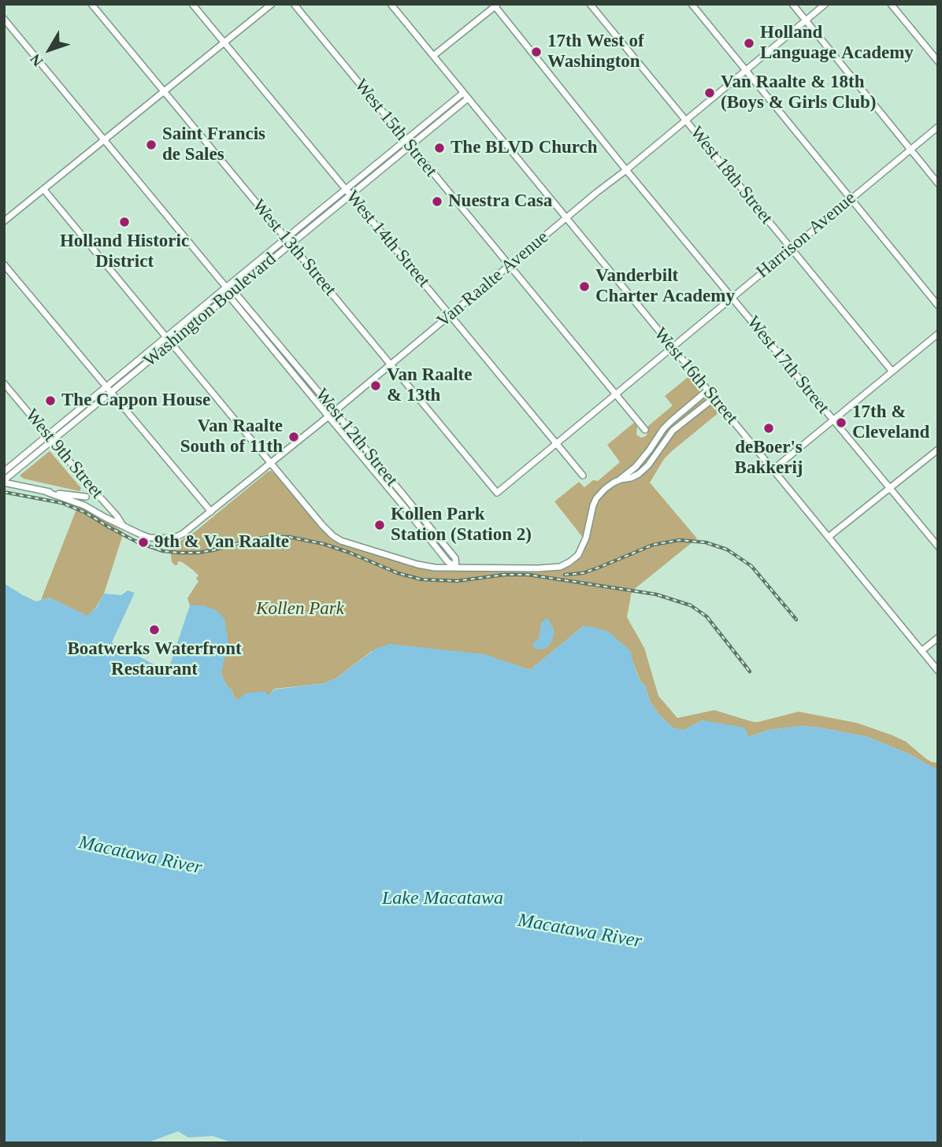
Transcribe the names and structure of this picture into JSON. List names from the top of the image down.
{
  "streets": {
    "street": [
      "West 15th Street",
      "West 18th Street",
      "Harrison Avenue",
      "West 14th Street",
      "West 13th Street",
      "Van Raalte Avenue",
      "Washington Boulevard",
      "West 17th Street",
      "West 16th Street",
      "West 12th Street",
      "West 9th Street"
    ]
  },
  "crossings": [
    ["West 15th Street", "Harrison Avenue"],
    ["West 15th Street", "Van Raalte Avenue"],
    ["West 15th Street", "Washington Boulevard"],
    ["West 18th Street", "Harrison Avenue"],
    ["West 18th Street", "Van Raalte Avenue"],
    ["Harrison Avenue", "West 14th Street"],
    ["Harrison Avenue", "West 13th Street"],
    ["Harrison Avenue", "West 17th Street"],
    ["Harrison Avenue", "West 16th Street"],
    ["West 14th Street", "Van Raalte Avenue"],
    ["West 14th Street", "Washington Boulevard"],
    ["West 13th Street", "Van Raalte Avenue"],
    ["West 13th Street", "Washington Boulevard"],
    ["Van Raalte Avenue", "West 17th Street"],
    ["Van Raalte Avenue", "West 16th Street"],
    ["Van Raalte Avenue", "West 12th Street"],
    ["Van Raalte Avenue", "West 9th Street"],
    ["Washington Boulevard", "West 16th Street"],
    ["Washington Boulevard", "West 12th Street"],
    ["Washington Boulevard", "West 9th Street"]
  ],
  "water": ["Macatawa River", "Lake Macatawa"],
  "parks": ["Kollen Park"],
  "places": [
    "Holland Language Academy",
    "17th West of Washington",
    "Van Raalte & 18th (Boys & Girls Club)",
    "Saint Francis de Sales",
    "The BLVD Church",
    "Nuestra Casa",
    "Holland Historic District",
    "Vanderbilt Charter Academy",
    "Van Raalte & 13th",
    "The Cappon House",
    "17th & Cleveland",
    "deBoer's Bakkerij",
    "Van Raalte South of 11th",
    "Kollen Park Station (Station 2)",
    "9th & Van Raalte",
    "Boatwerks Waterfront Restaurant"
  ],
  "north": "bottom left"
}
